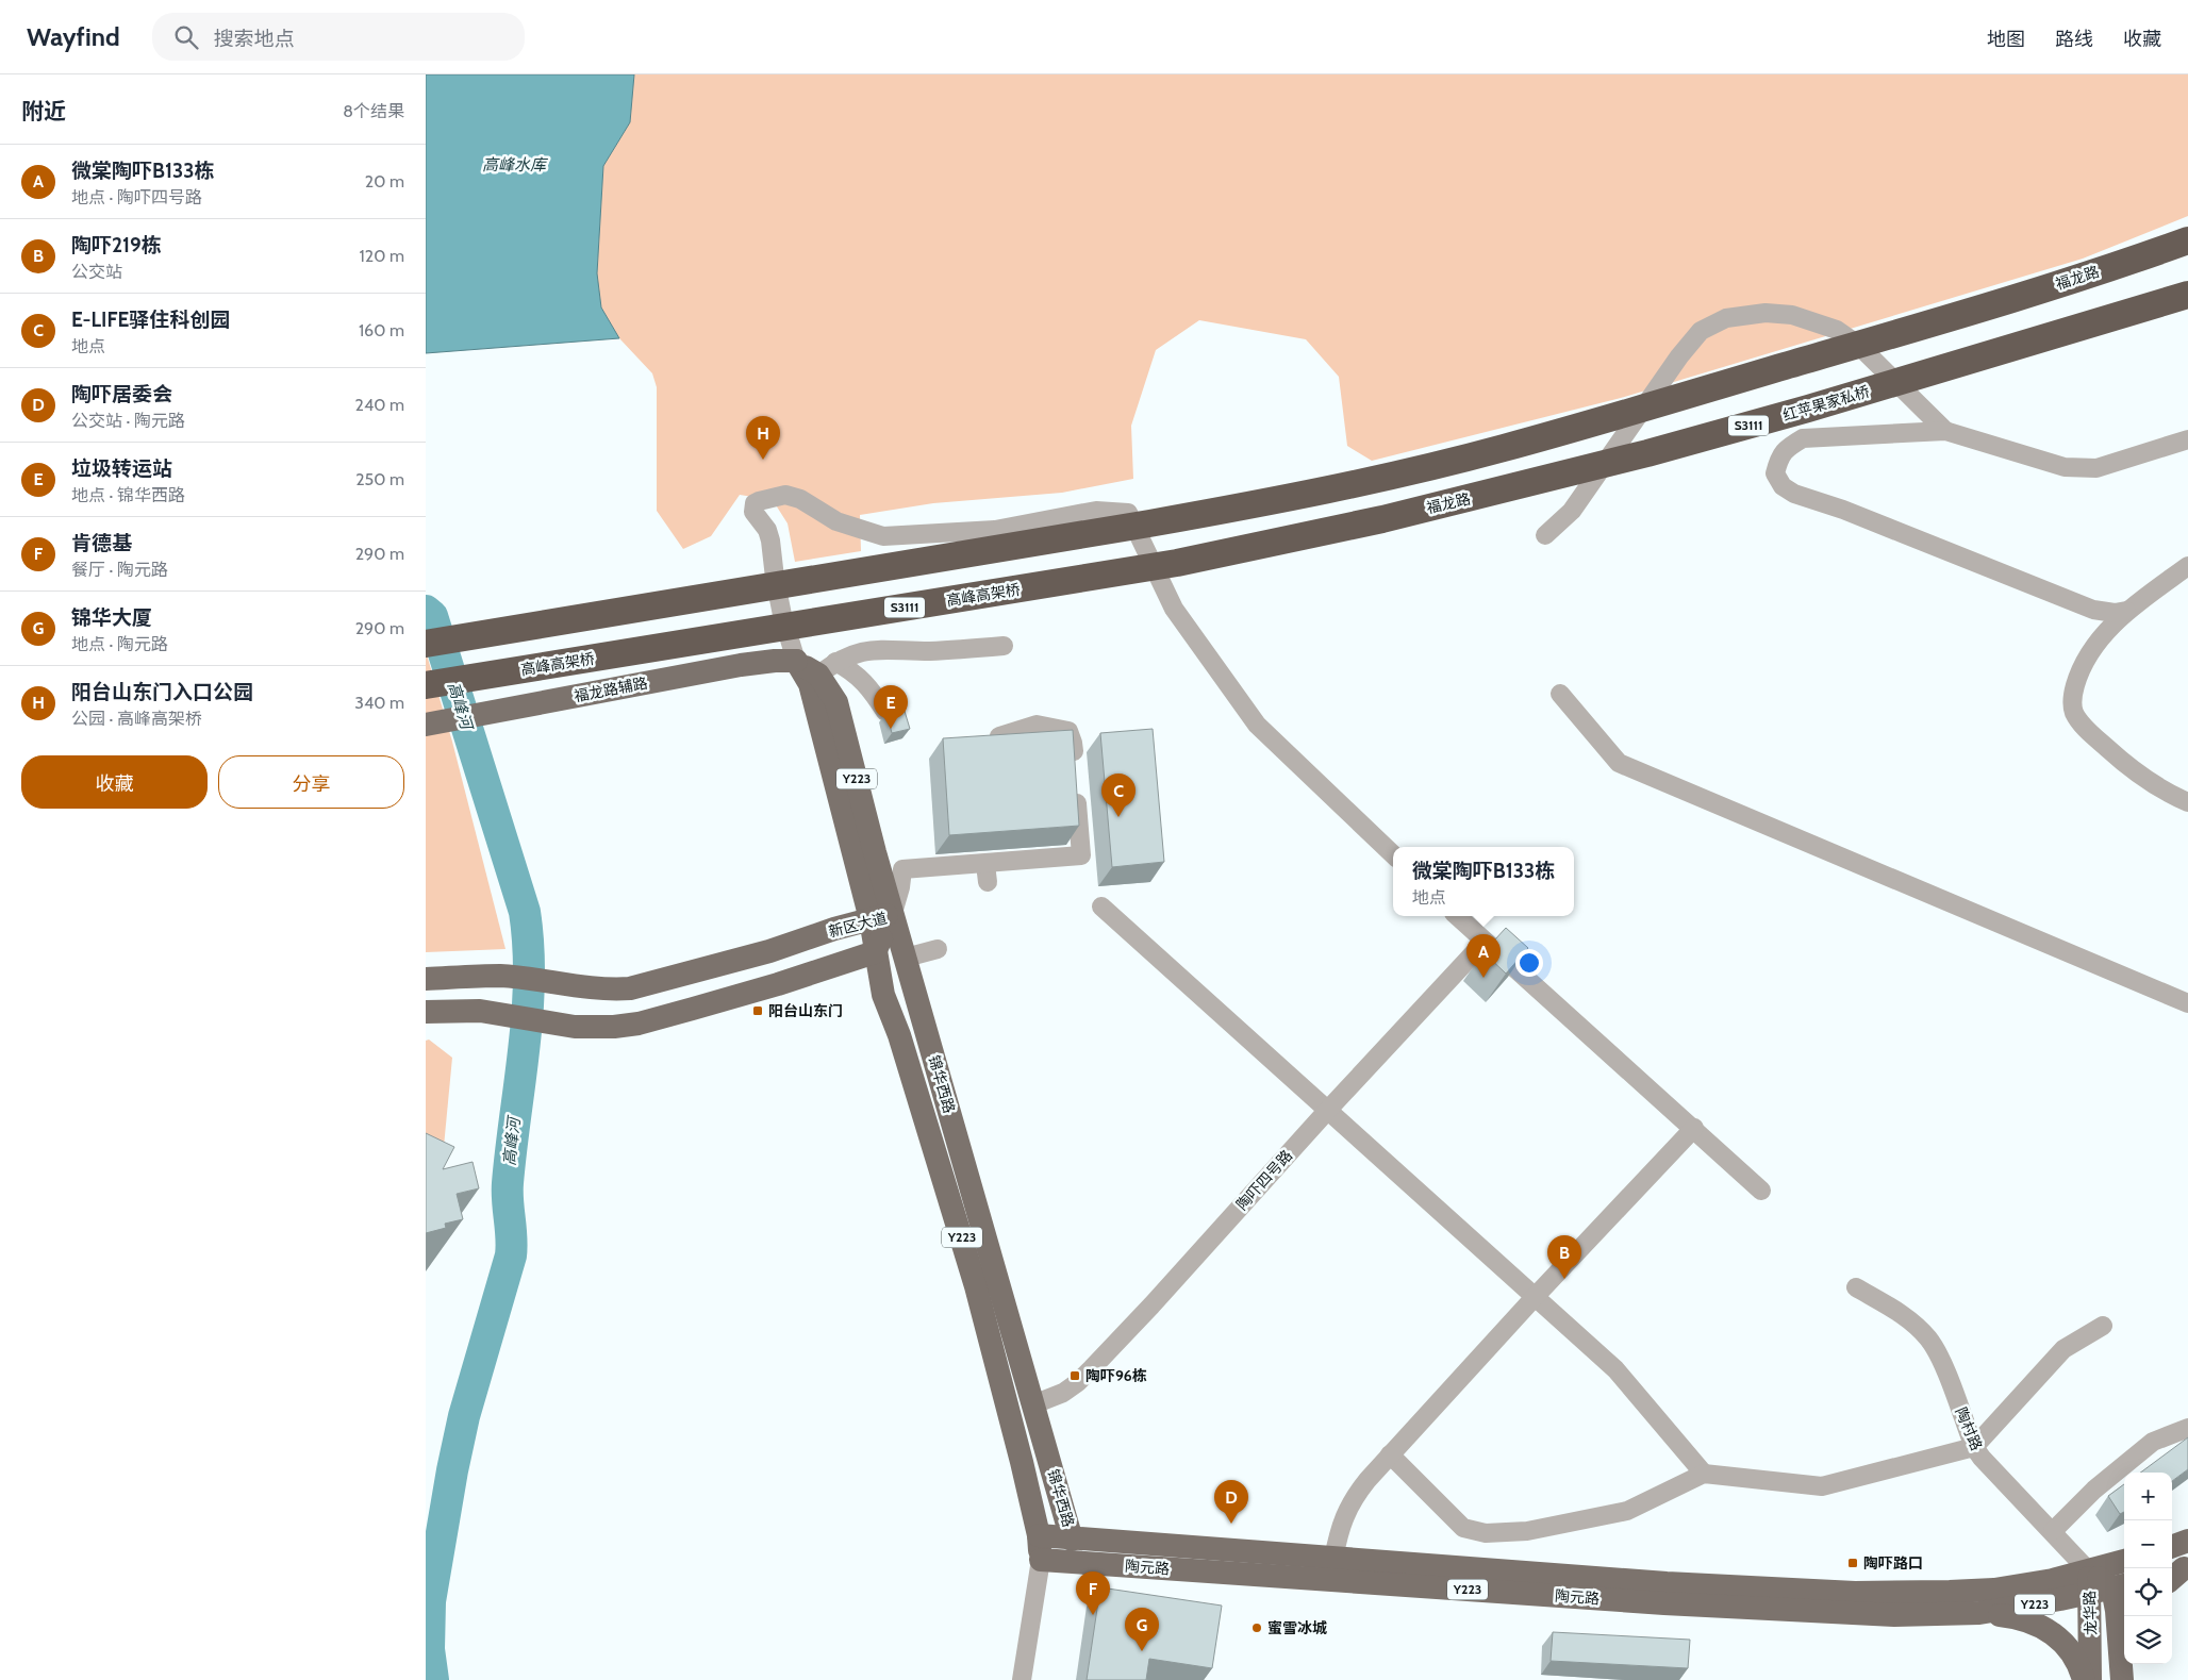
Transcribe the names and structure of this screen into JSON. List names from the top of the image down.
{
  "streets": {
    "highway": [
      "福龙路",
      "红苹果家私桥",
      "S3111",
      "高峰高架桥"
    ],
    "main road": [
      "福龙路辅路",
      "Y223",
      "新区大道",
      "锦华西路",
      "陶元路",
      "龙华路"
    ],
    "street": ["陶吓四号路", "陶村路"]
  },
  "crossings": [
    ["福龙路", "红苹果家私桥"],
    ["福龙路", "高峰高架桥"],
    ["福龙路辅路", "锦华西路"],
    ["新区大道", "锦华西路"],
    ["锦华西路", "陶吓四号路"],
    ["锦华西路", "陶元路"],
    ["陶村路", "陶元路"],
    ["陶村路", "龙华路"],
    ["陶元路", "龙华路"]
  ],
  "water": ["高峰水库", "高峰河"],
  "places": {
    "transit": ["阳台山东门", "陶吓96栋", "陶吓路口"],
    "other": ["蜜雪冰城"]
  },
  "page": {
    "header": "Wayfind",
    "search": "搜索地点",
    "nav": ["地图", "路线", "收藏"],
    "heading": ["附近", "8个结果"],
    "list": [
      {
        "mark": "A",
        "name": "微棠陶吓B133栋",
        "note": "地点 · 陶吓四号路",
        "value": "20 m"
      },
      {
        "mark": "B",
        "name": "陶吓219栋",
        "note": "公交站",
        "value": "120 m"
      },
      {
        "mark": "C",
        "name": "E-LIFE驿住科创园",
        "note": "地点",
        "value": "160 m"
      },
      {
        "mark": "D",
        "name": "陶吓居委会",
        "note": "公交站 · 陶元路",
        "value": "240 m"
      },
      {
        "mark": "E",
        "name": "垃圾转运站",
        "note": "地点 · 锦华西路",
        "value": "250 m"
      },
      {
        "mark": "F",
        "name": "肯德基",
        "note": "餐厅 · 陶元路",
        "value": "290 m"
      },
      {
        "mark": "G",
        "name": "锦华大厦",
        "note": "地点 · 陶元路",
        "value": "290 m"
      },
      {
        "mark": "H",
        "name": "阳台山东门入口公园",
        "note": "公园 · 高峰高架桥",
        "value": "340 m"
      }
    ],
    "pins": [
      "H",
      "E",
      "C",
      "A",
      "B",
      "D",
      "F",
      "G"
    ],
    "buttons": ["收藏", "分享"],
    "popup": ["微棠陶吓B133栋", "地点"],
    "map_buttons": ["+", "−"]
  }
}
